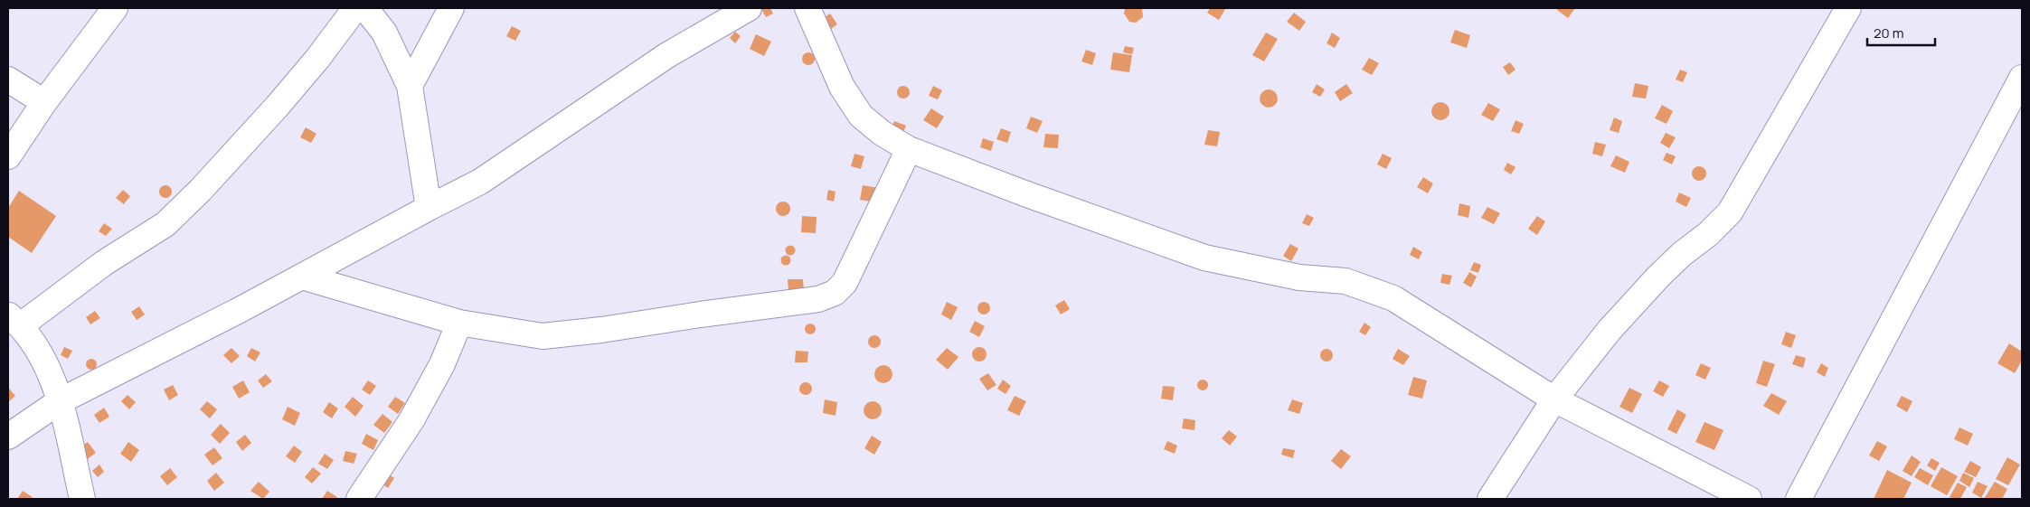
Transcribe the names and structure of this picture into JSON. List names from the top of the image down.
{
  "scale_bar": "20 m"
}
